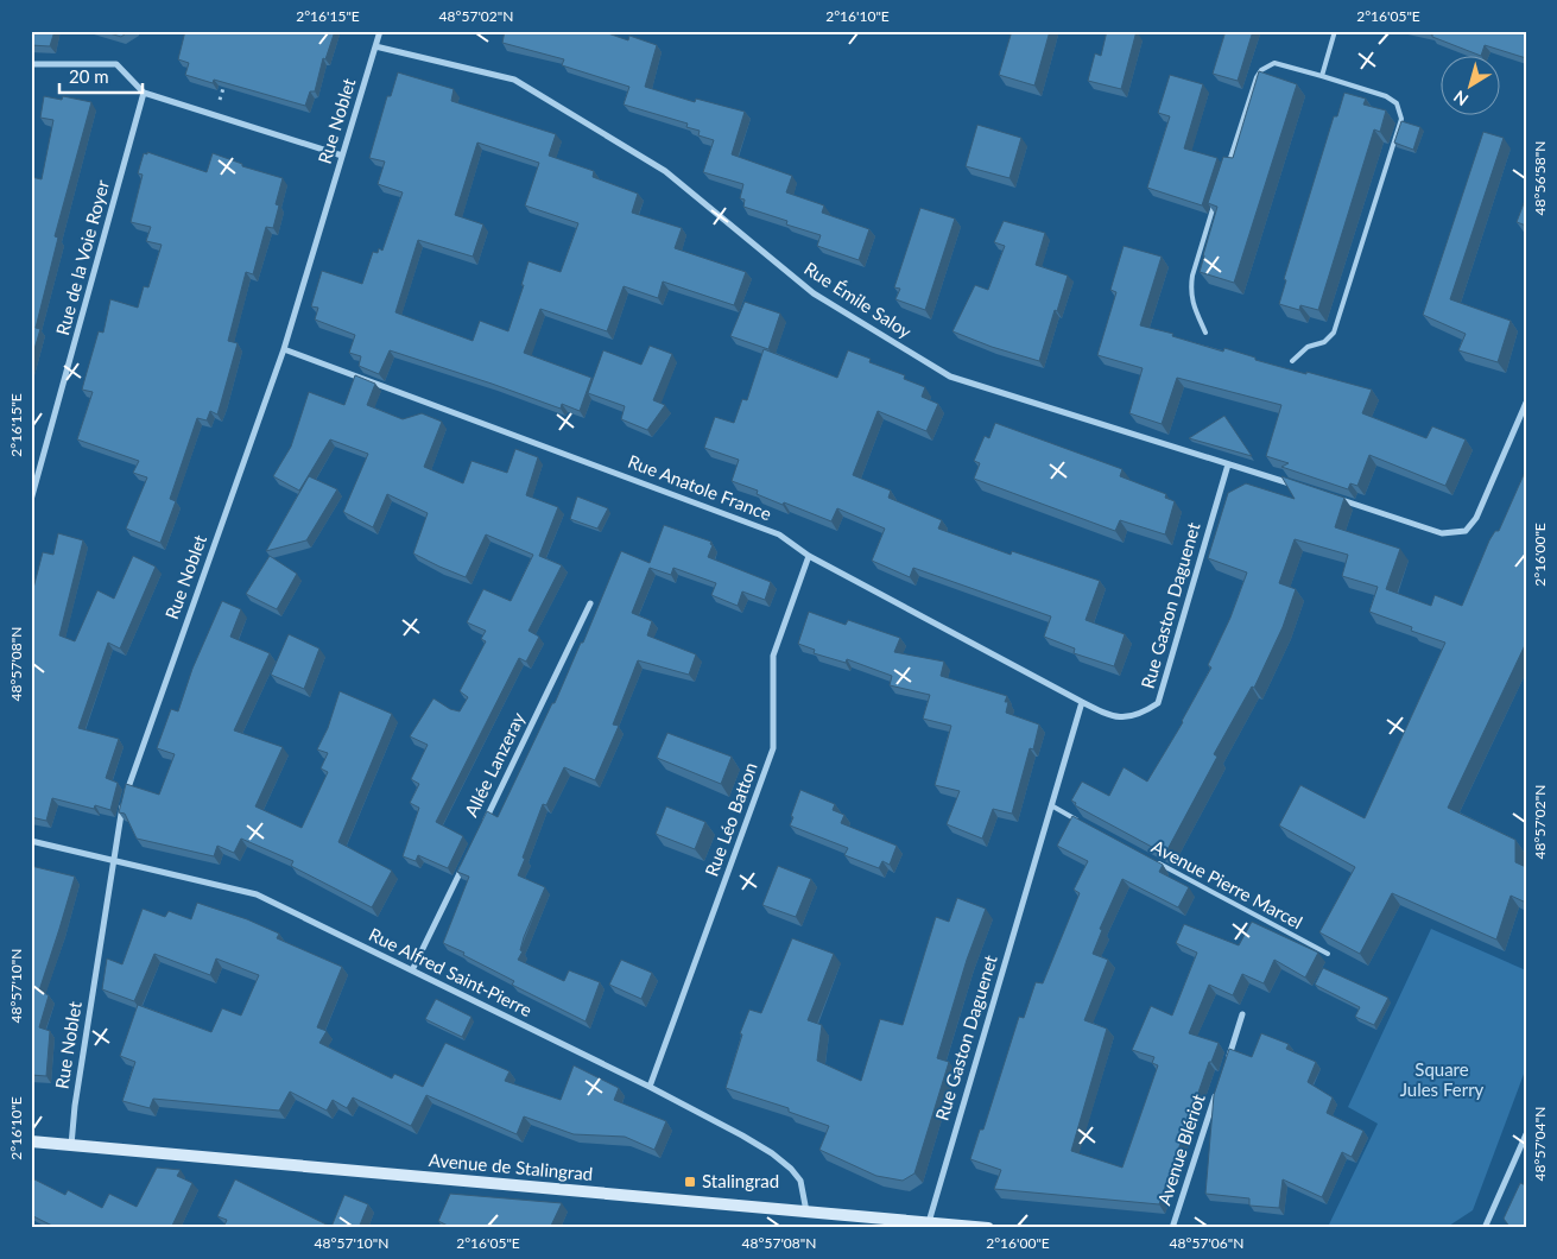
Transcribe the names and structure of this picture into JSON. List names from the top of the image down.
{
  "streets": {
    "main road": ["Avenue de Stalingrad"],
    "street": [
      "Rue Noblet",
      "Rue de la Voie Royer",
      "Rue Émile Saloy",
      "Rue Anatole France",
      "Rue Gaston Daguenet",
      "Allée Lanzeray",
      "Rue Léo Batton",
      "Rue Alfred Saint-Pierre",
      "Avenue Blériot"
    ],
    "lane": ["Avenue Pierre Marcel"]
  },
  "crossings": [
    ["Rue Noblet", "Rue Émile Saloy"],
    ["Rue Noblet", "Rue Anatole France"],
    ["Rue Noblet", "Rue Alfred Saint-Pierre"],
    ["Rue Noblet", "Avenue de Stalingrad"],
    ["Rue Émile Saloy", "Rue Gaston Daguenet"],
    ["Rue Anatole France", "Rue Gaston Daguenet"],
    ["Rue Anatole France", "Rue Léo Batton"],
    ["Rue Gaston Daguenet", "Avenue de Stalingrad"],
    ["Rue Léo Batton", "Rue Alfred Saint-Pierre"],
    ["Rue Alfred Saint-Pierre", "Avenue de Stalingrad"]
  ],
  "parks": ["Square Jules Ferry"],
  "places": {
    "transit": ["Stalingrad"]
  },
  "scale_bar": "20 m",
  "north": "bottom left",
  "coordinates": [
    "2°16'15\"E",
    "48°57'02\"N",
    "2°16'10\"E",
    "2°16'05\"E",
    "48°56'58\"N",
    "2°16'00\"E",
    "48°57'08\"N",
    "48°57'10\"N",
    "48°57'04\"N",
    "48°57'06\"N"
  ]
}
